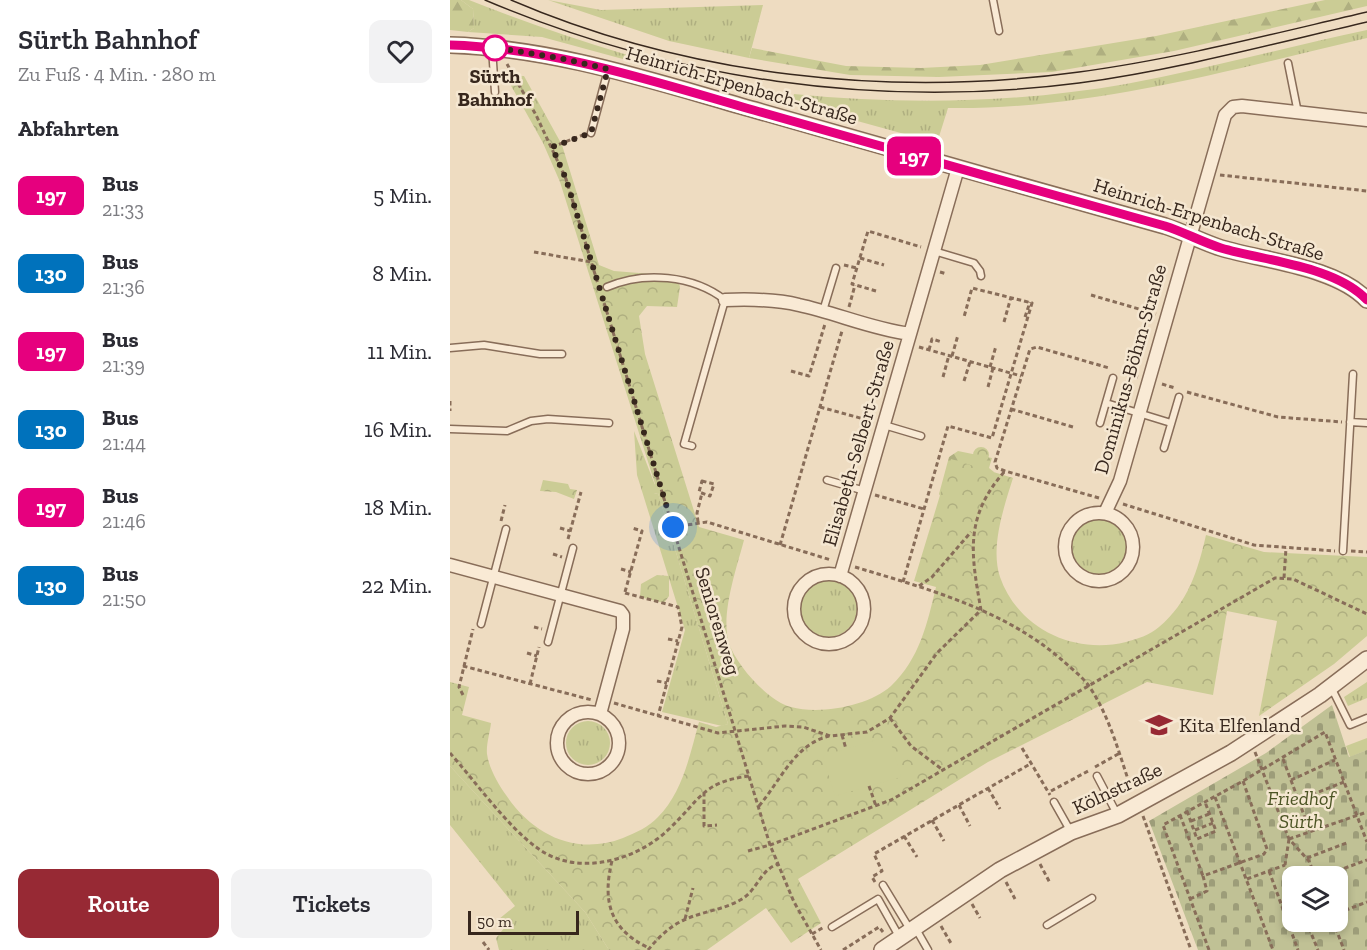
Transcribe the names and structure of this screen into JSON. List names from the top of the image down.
{
  "streets": {
    "street": [
      "Heinrich-Erpenbach-Straße",
      "Dominikus-Böhm-Straße",
      "Elisabeth-Selbert-Straße",
      "Kölnstraße"
    ],
    "path": ["Seniorenweg"]
  },
  "crossings": [
    ["Heinrich-Erpenbach-Straße", "Dominikus-Böhm-Straße"],
    ["Heinrich-Erpenbach-Straße", "Elisabeth-Selbert-Straße"],
    ["Elisabeth-Selbert-Straße", "Seniorenweg"]
  ],
  "parks": ["Friedhof Sürth"],
  "places": {
    "other": ["Sürth Bahnhof"],
    "school or university": ["Kita Elfenland"]
  },
  "lines": ["bus line 197"],
  "scale_bar": "50 m",
  "page": {
    "heading": [
      ["Sürth Bahnhof", "Zu Fuß · 4 Min. · 280 m"],
      "Abfahrten"
    ],
    "on_map": "197",
    "list": [
      {
        "mark": "197",
        "name": "Bus",
        "note": "21:33",
        "value": "5 Min."
      },
      {
        "mark": "130",
        "name": "Bus",
        "note": "21:36",
        "value": "8 Min."
      },
      {
        "mark": "197",
        "name": "Bus",
        "note": "21:39",
        "value": "11 Min."
      },
      {
        "mark": "130",
        "name": "Bus",
        "note": "21:44",
        "value": "16 Min."
      },
      {
        "mark": "197",
        "name": "Bus",
        "note": "21:46",
        "value": "18 Min."
      },
      {
        "mark": "130",
        "name": "Bus",
        "note": "21:50",
        "value": "22 Min."
      }
    ],
    "buttons": ["Route", "Tickets"],
    "scale": "50 m"
  }
}
